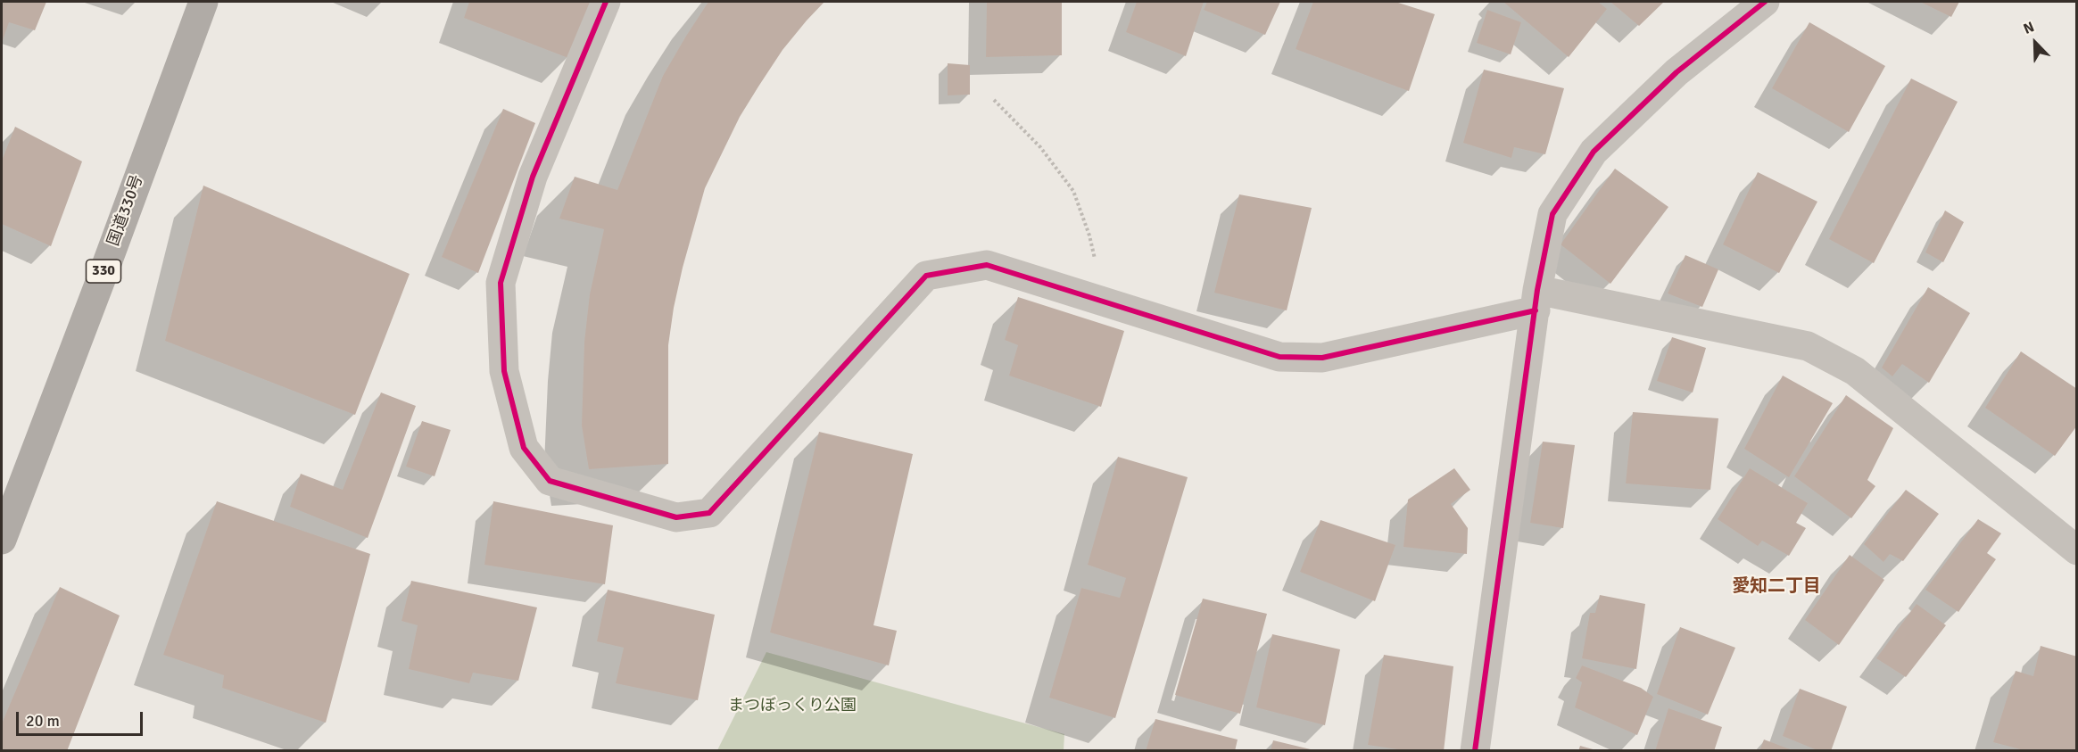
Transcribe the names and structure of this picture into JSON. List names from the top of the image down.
{
  "streets": {
    "highway": ["国道330号", "330"]
  },
  "districts": ["愛知二丁目"],
  "parks": ["まつぼっくり公園"],
  "scale_bar": "20 m",
  "north": "top left"
}
